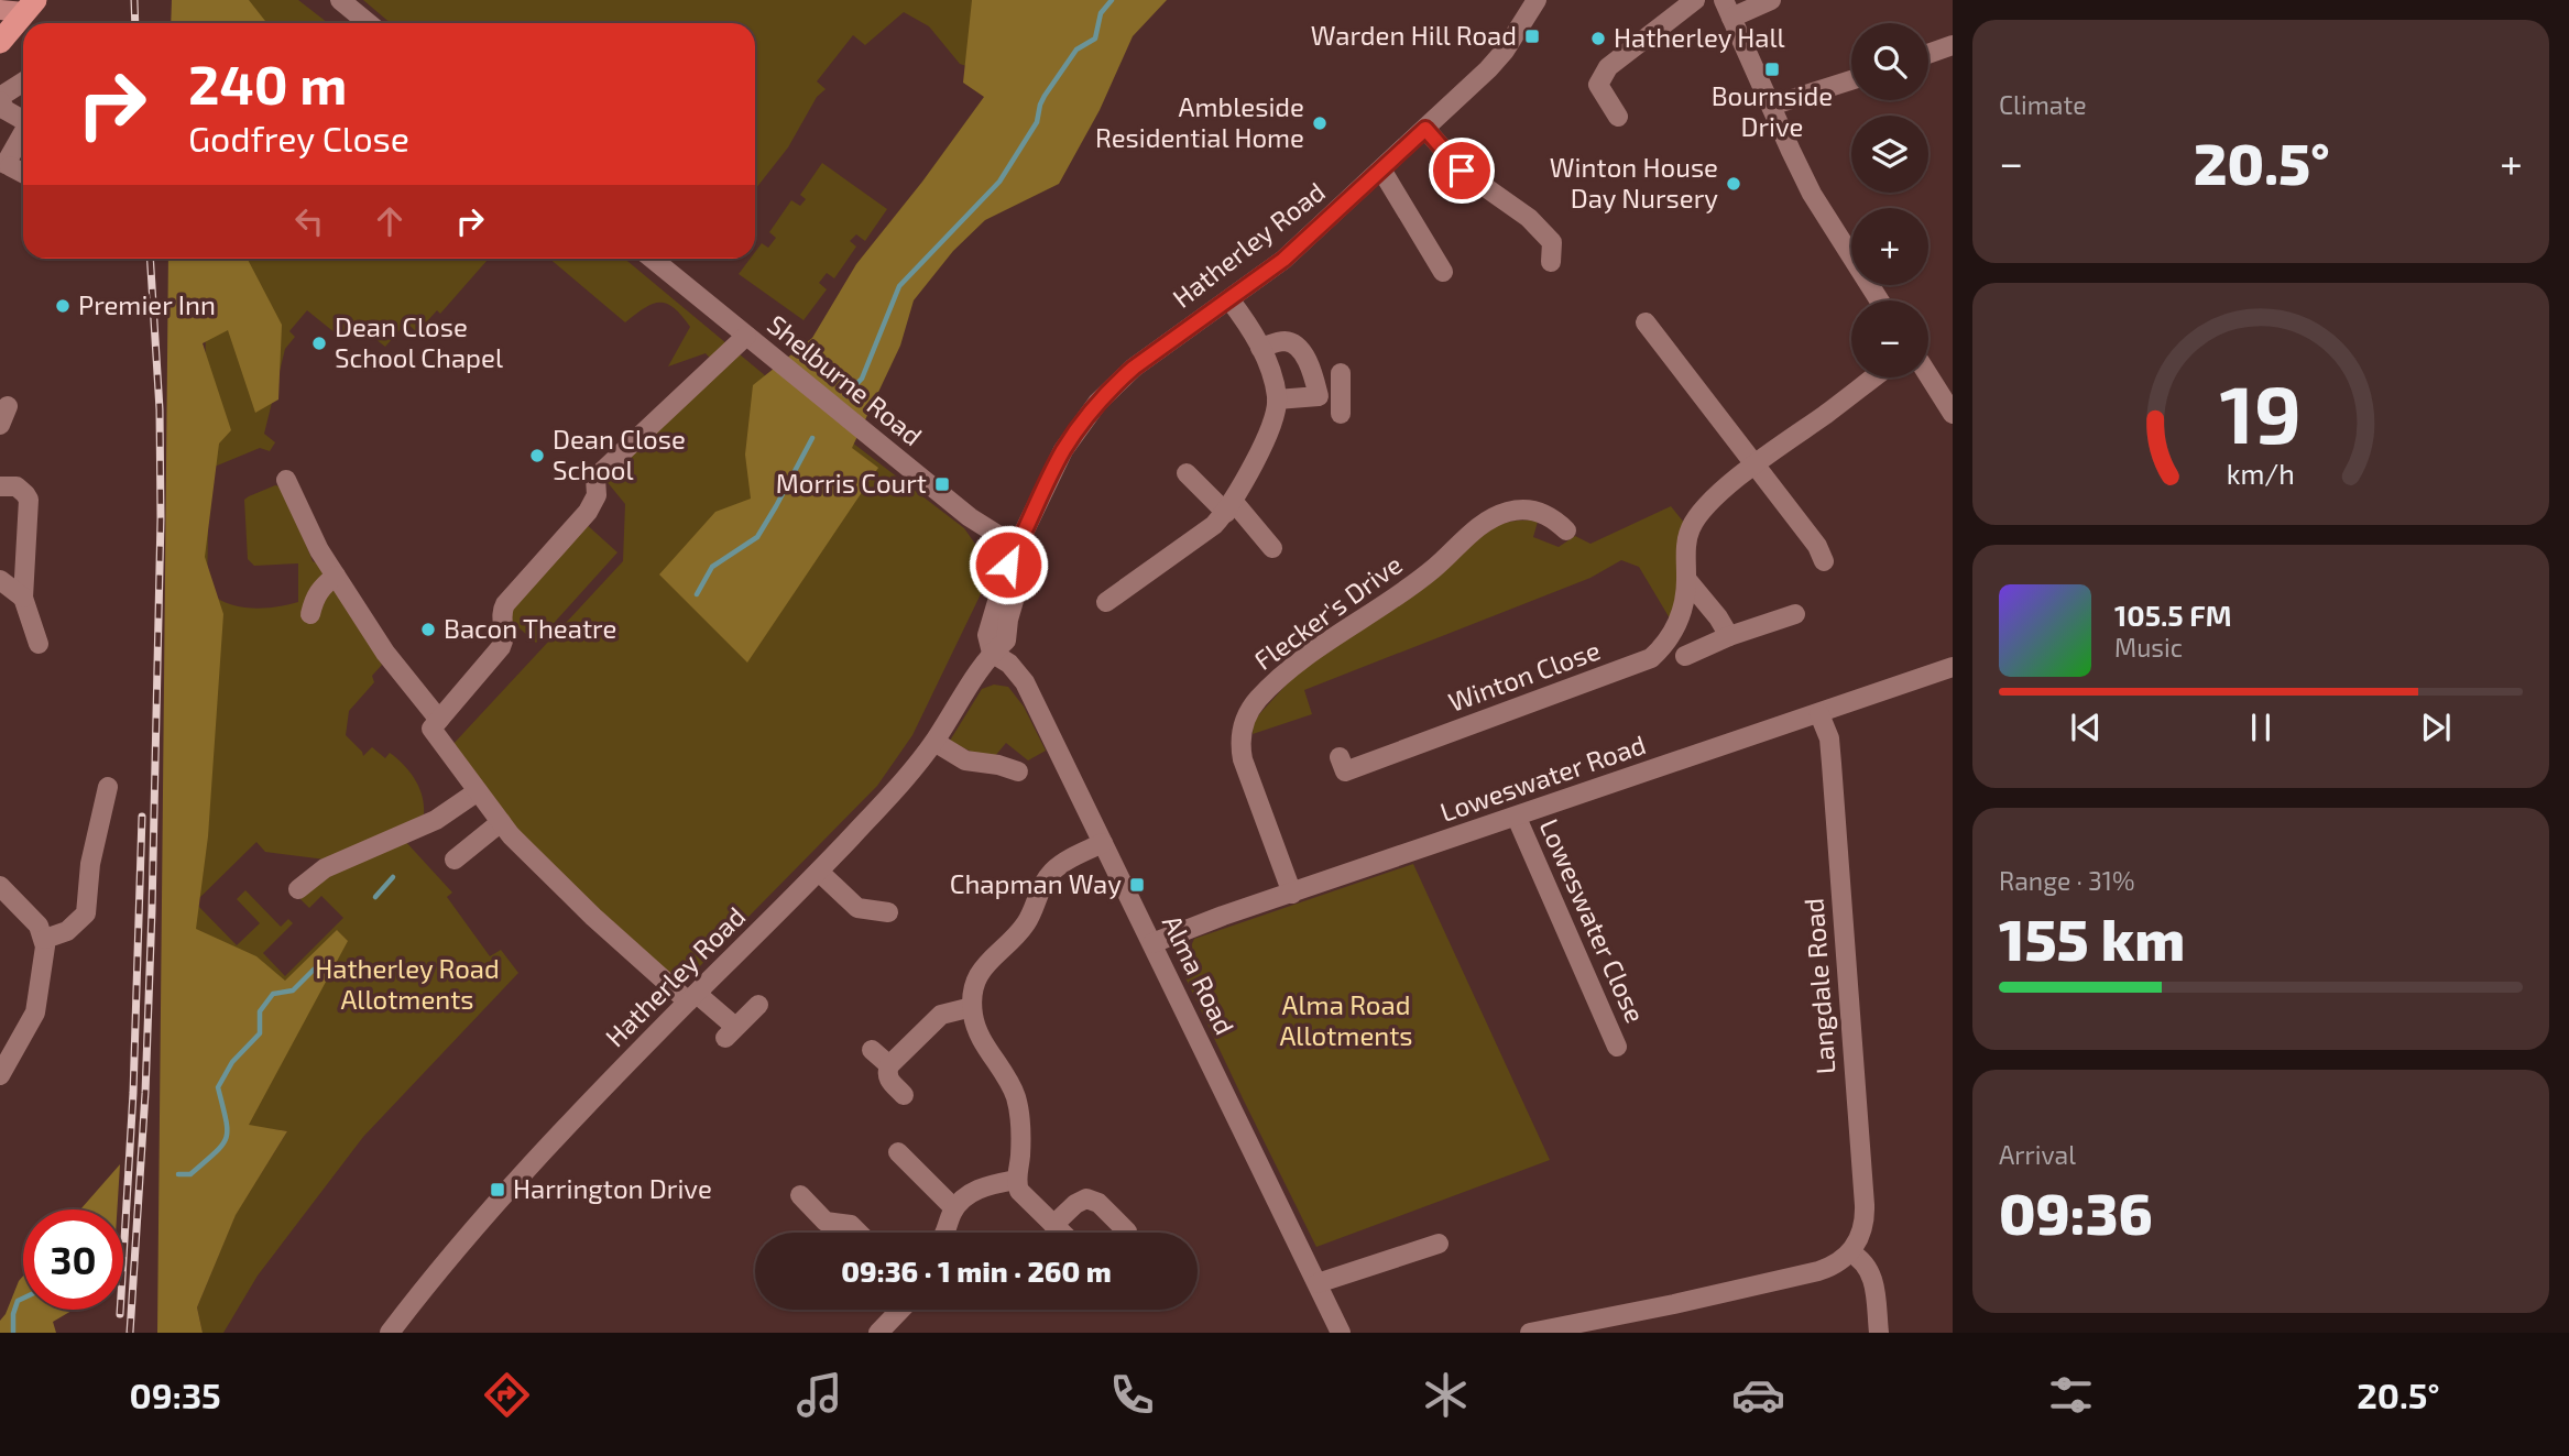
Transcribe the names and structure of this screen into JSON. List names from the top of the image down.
{
  "streets": {
    "street": [
      "Hatherley Road",
      "Shelburne Road",
      "Flecker's Drive",
      "Winton Close",
      "Loweswater Road",
      "Loweswater Close",
      "Alma Road",
      "Langdale Road"
    ]
  },
  "crossings": [
    ["Hatherley Road", "Shelburne Road"],
    ["Hatherley Road", "Alma Road"],
    ["Flecker's Drive", "Loweswater Road"],
    ["Loweswater Road", "Loweswater Close"],
    ["Loweswater Road", "Alma Road"],
    ["Loweswater Road", "Langdale Road"]
  ],
  "parks": ["Hatherley Road Allotments", "Alma Road Allotments"],
  "places": {
    "transit": [
      "Warden Hill Road",
      "Bournside Drive",
      "Morris Court",
      "Chapman Way",
      "Harrington Drive"
    ],
    "other": [
      "Hatherley Hall",
      "Ambleside Residential Home",
      "Winton House Day Nursery",
      "Premier Inn",
      "Dean Close School Chapel",
      "Dean Close School",
      "Bacon Theatre"
    ]
  },
  "page": {
    "tile": [
      "Climate",
      ["Range · 31%", "155 km"],
      ["Arrival", "09:36"]
    ],
    "map_buttons": ["+", "−"],
    "turn": ["240 m", "Godfrey Close"],
    "heat": ["−", "20.5°", "+"],
    "song": ["105.5 FM", "Music"],
    "limit": "30",
    "trip": "09:36 · 1 min · 260 m",
    "tabs": ["09:35", "20.5°"],
    "gauge": ["19", "km/h"]
  }
}
